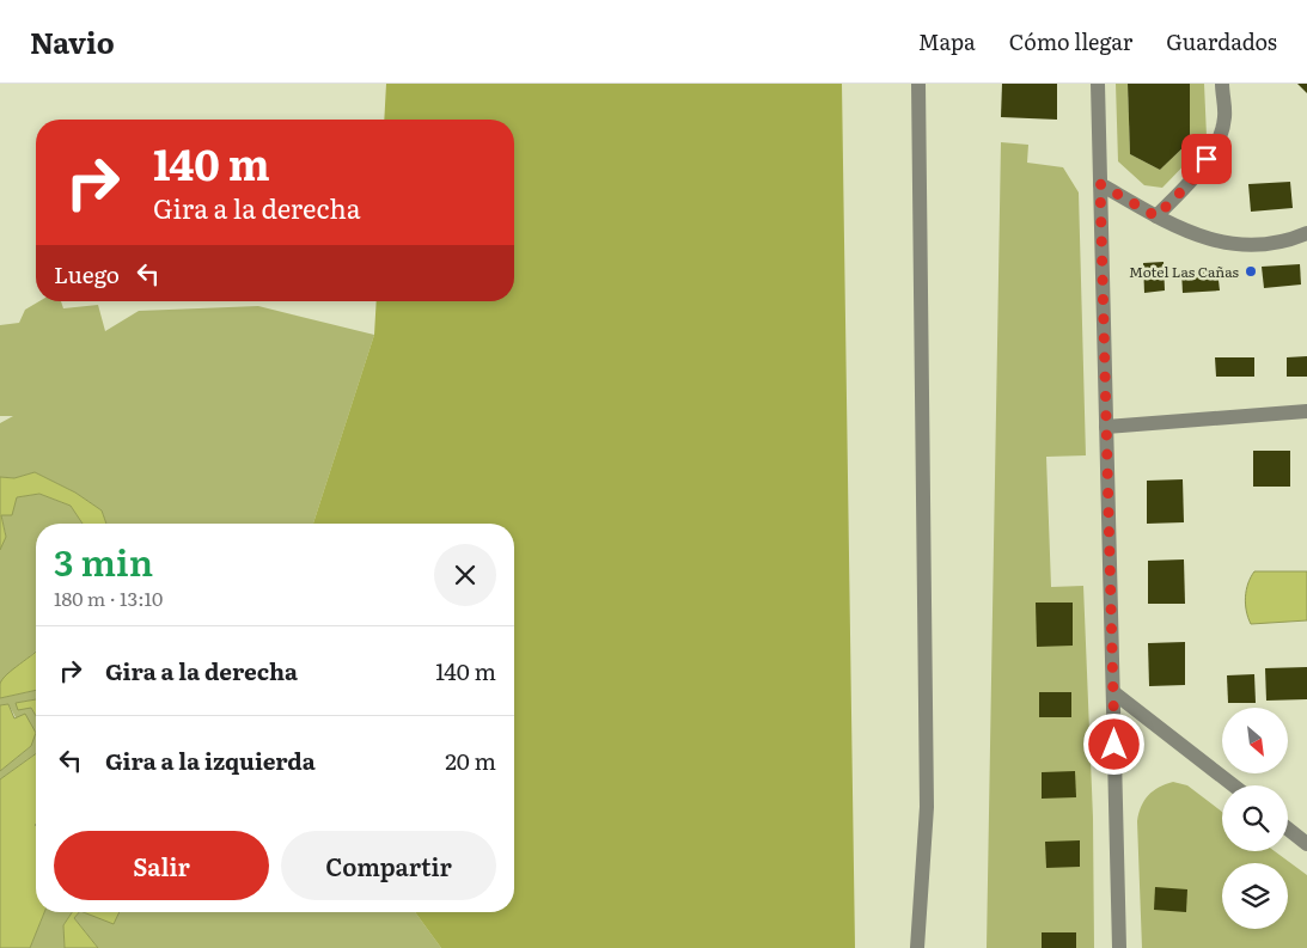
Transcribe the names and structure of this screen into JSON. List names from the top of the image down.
{
  "places": ["Motel Las Cañas"],
  "north": "bottom right",
  "page": {
    "header": "Navio",
    "nav": ["Mapa", "Cómo llegar", "Guardados"],
    "turn": ["140 m", "Gira a la derecha"],
    "then": "Luego",
    "heading": ["3 min", "180 m · 13:10"],
    "list": [
      {
        "name": "Gira a la derecha",
        "value": "140 m"
      },
      {
        "name": "Gira a la izquierda",
        "value": "20 m"
      }
    ],
    "buttons": ["Salir", "Compartir"]
  }
}
